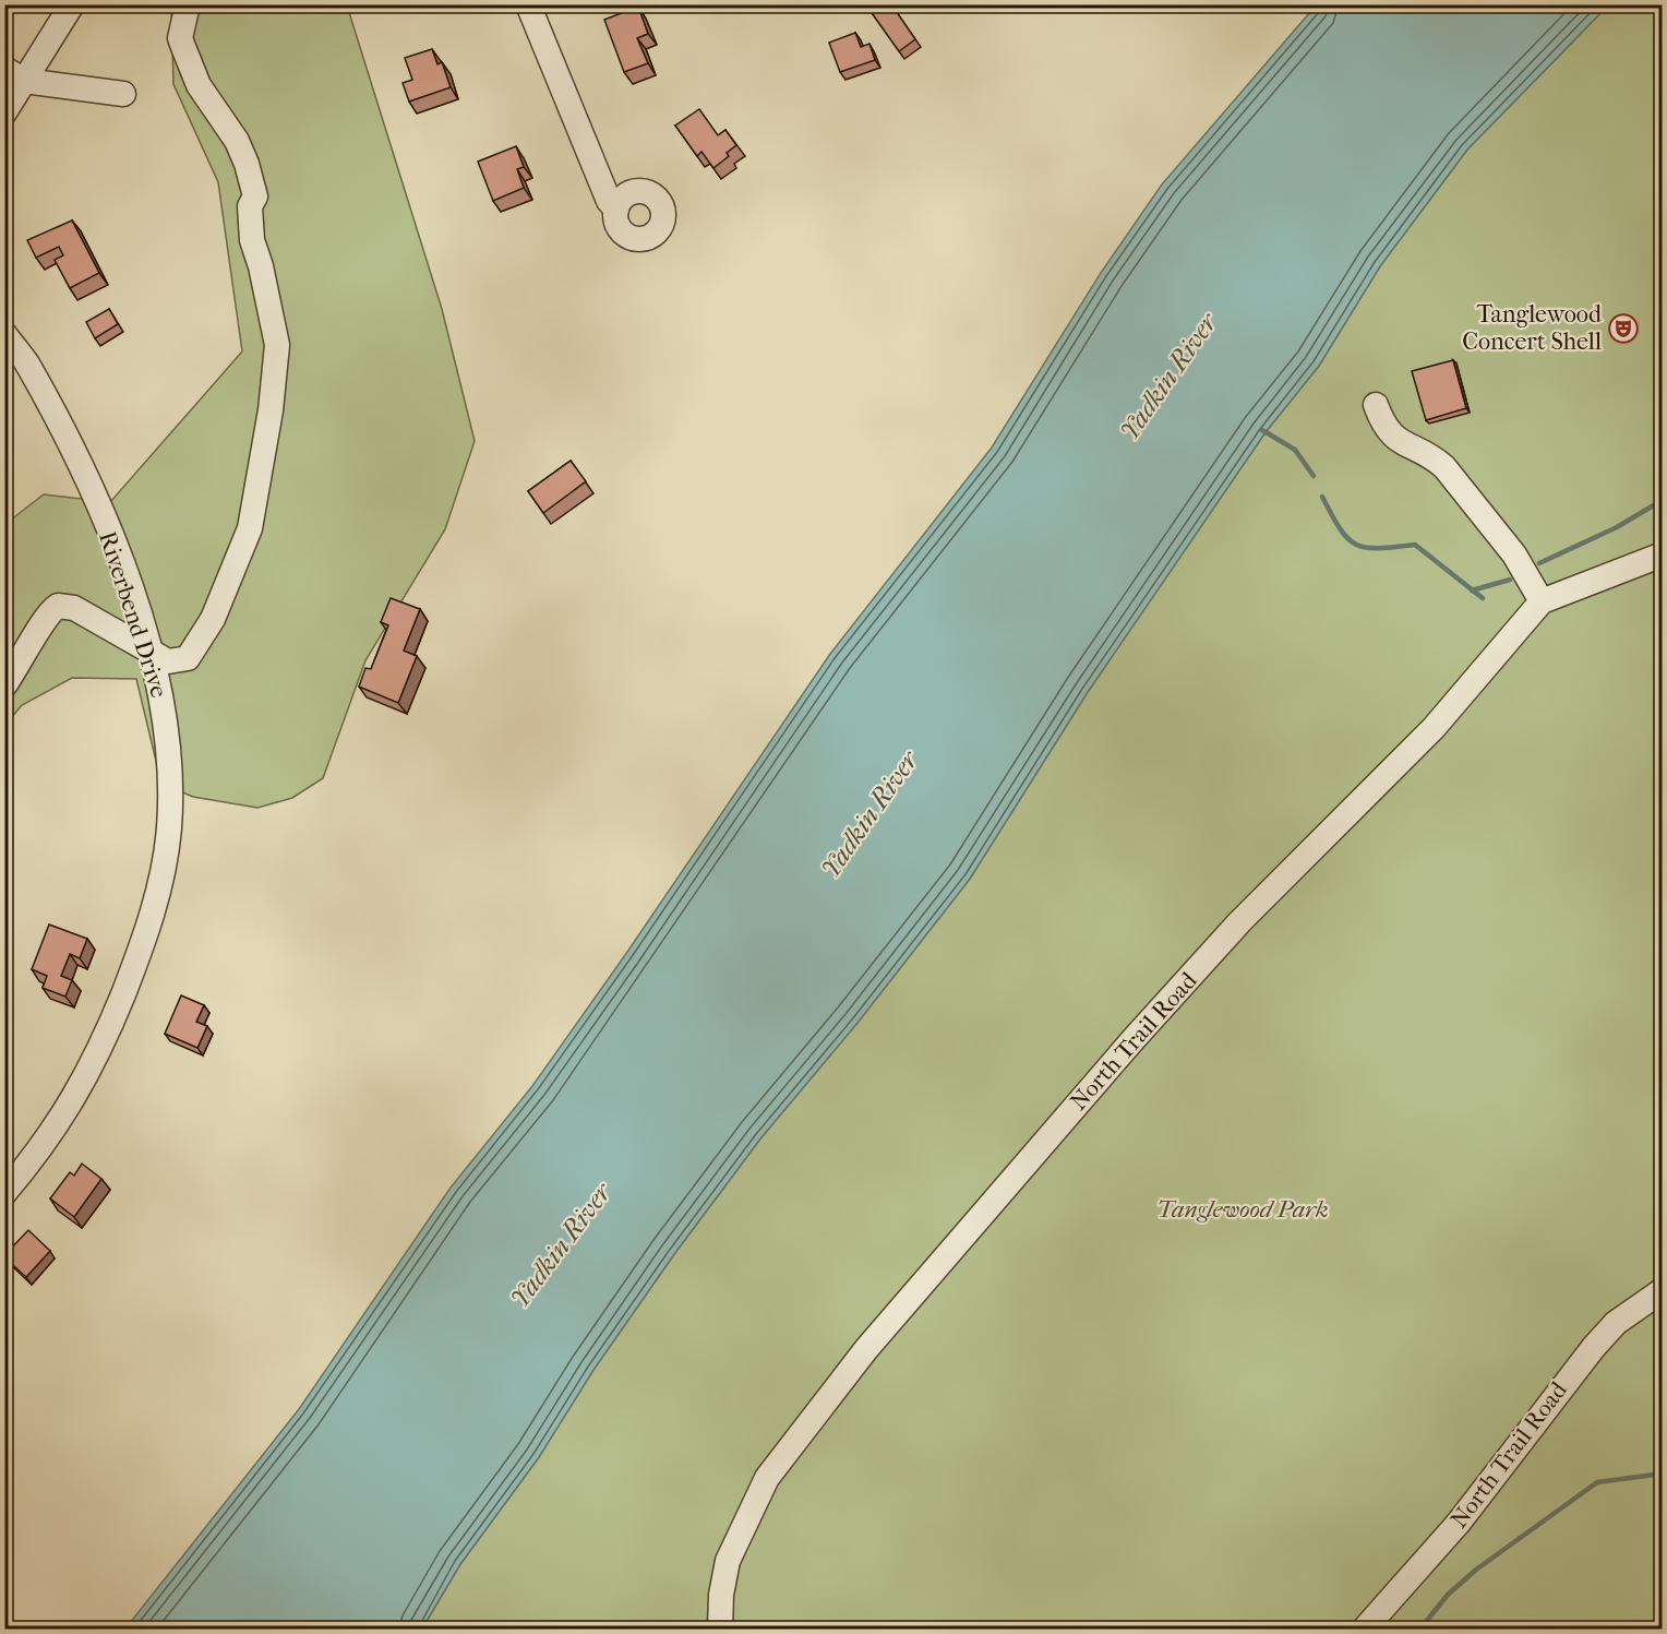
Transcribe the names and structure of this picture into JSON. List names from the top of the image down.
{
  "streets": {
    "street": ["Riverbend Drive", "North Trail Road"]
  },
  "water": ["Yadkin River"],
  "parks": ["Tanglewood Park"],
  "places": {
    "theatre": ["Tanglewood Concert Shell"]
  }
}
